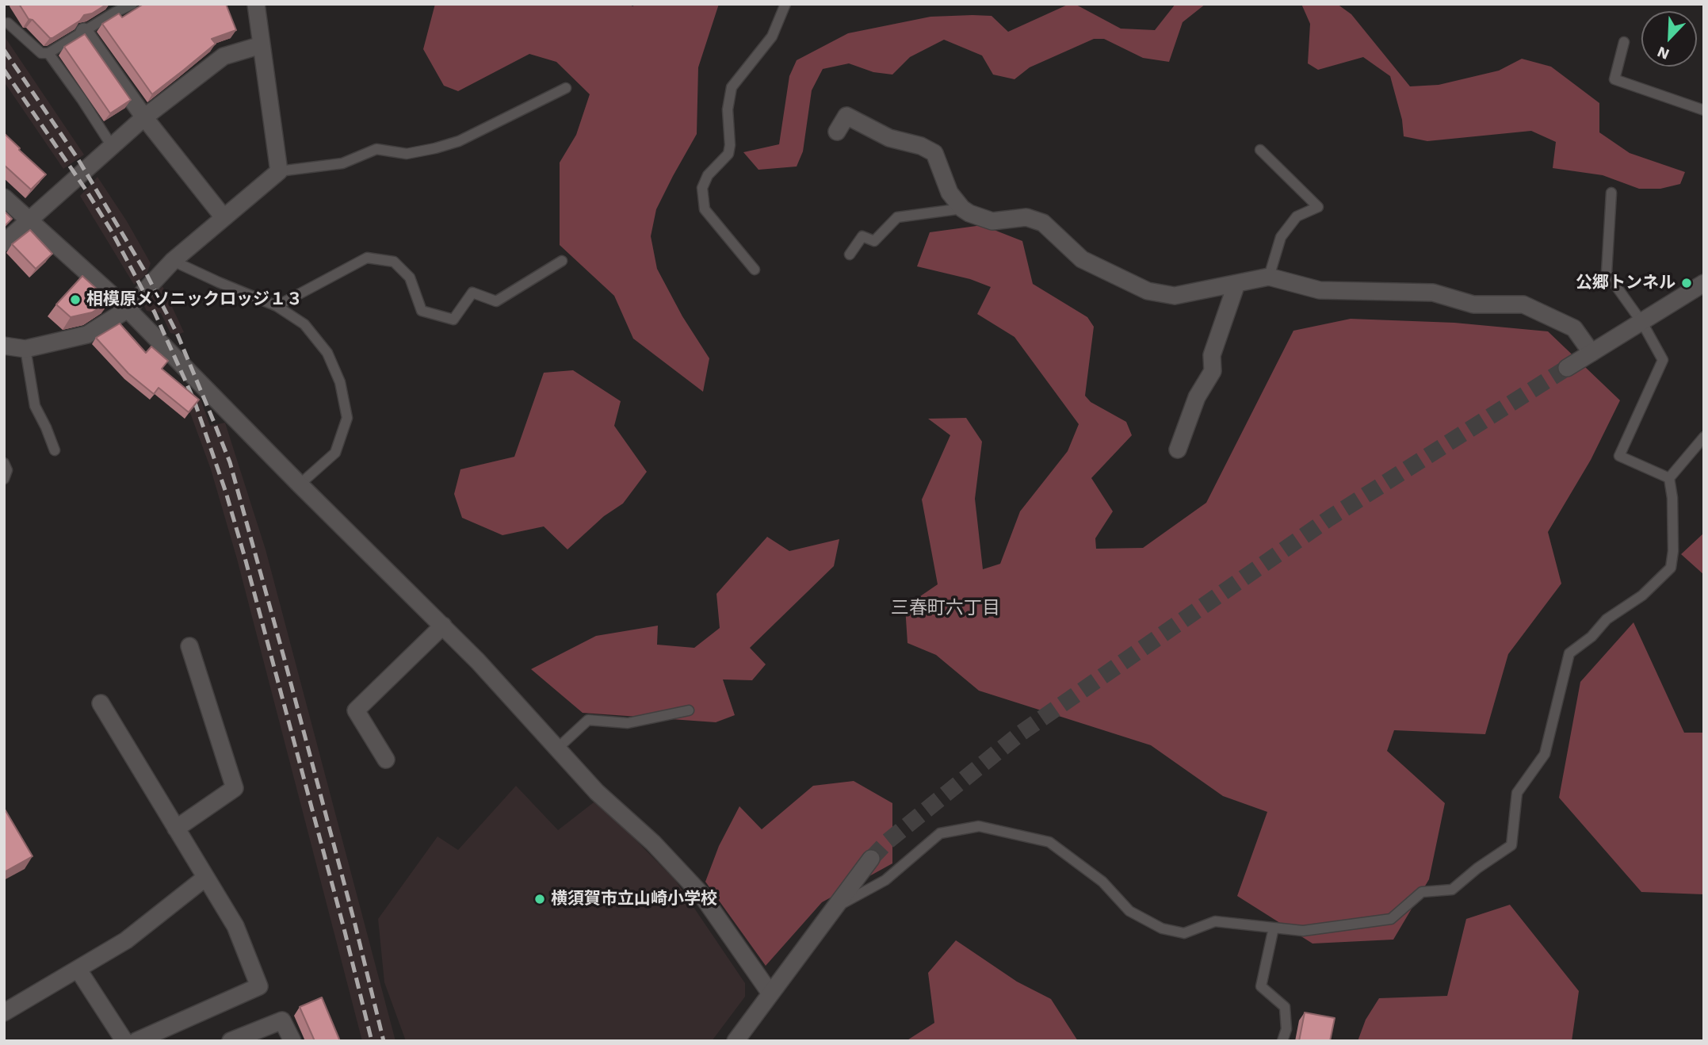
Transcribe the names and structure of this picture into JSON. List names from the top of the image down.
{
  "districts": ["三春町六丁目"],
  "places": ["公郷トンネル", "相模原メソニックロッジ１３", "横須賀市立山崎小学校"],
  "north": "bottom left"
}
